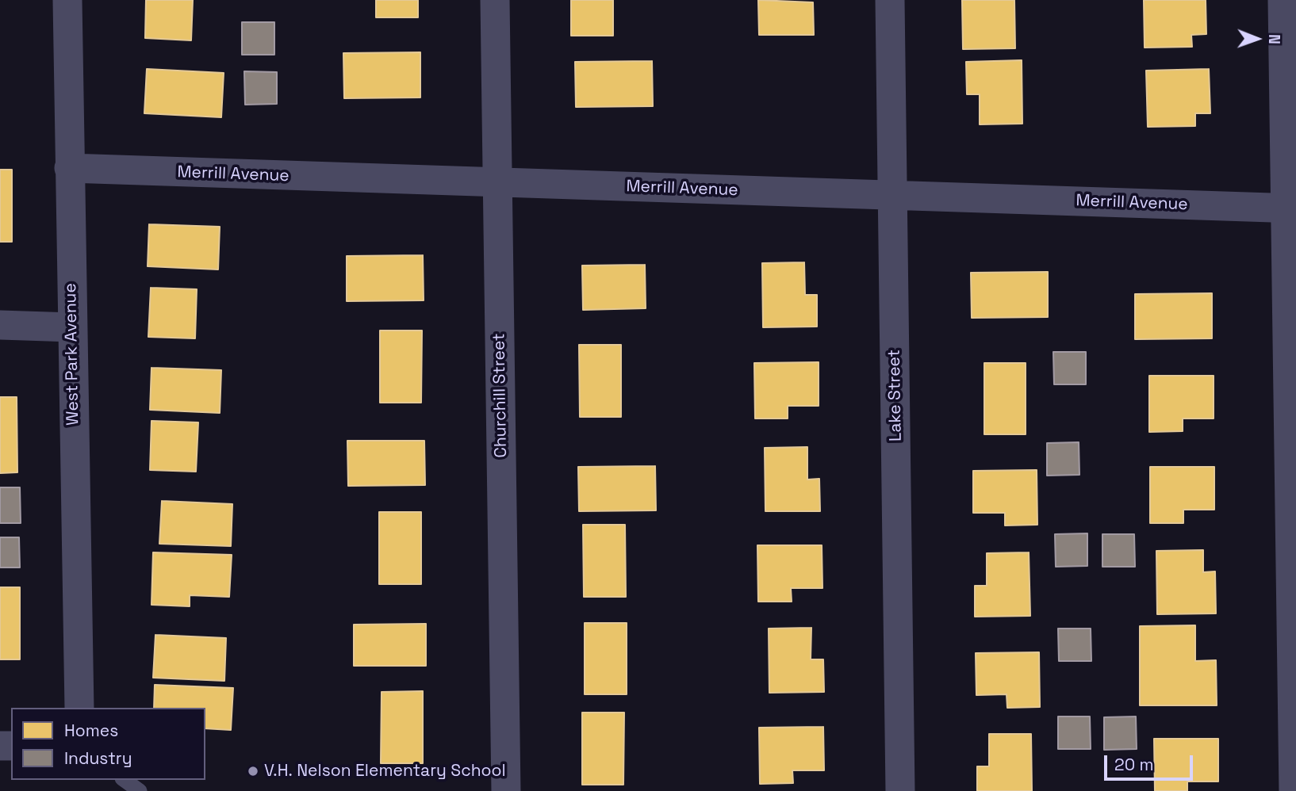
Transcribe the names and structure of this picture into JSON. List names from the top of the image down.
{
  "streets": {
    "street": [
      "Merrill Avenue",
      "West Park Avenue",
      "Churchill Street",
      "Lake Street"
    ]
  },
  "crossings": [
    ["Merrill Avenue", "West Park Avenue"],
    ["Merrill Avenue", "Churchill Street"],
    ["Merrill Avenue", "Lake Street"]
  ],
  "places": ["V.H. Nelson Elementary School"],
  "legend": ["Homes", "Industry"],
  "scale_bar": "20 m",
  "north": "right"
}
